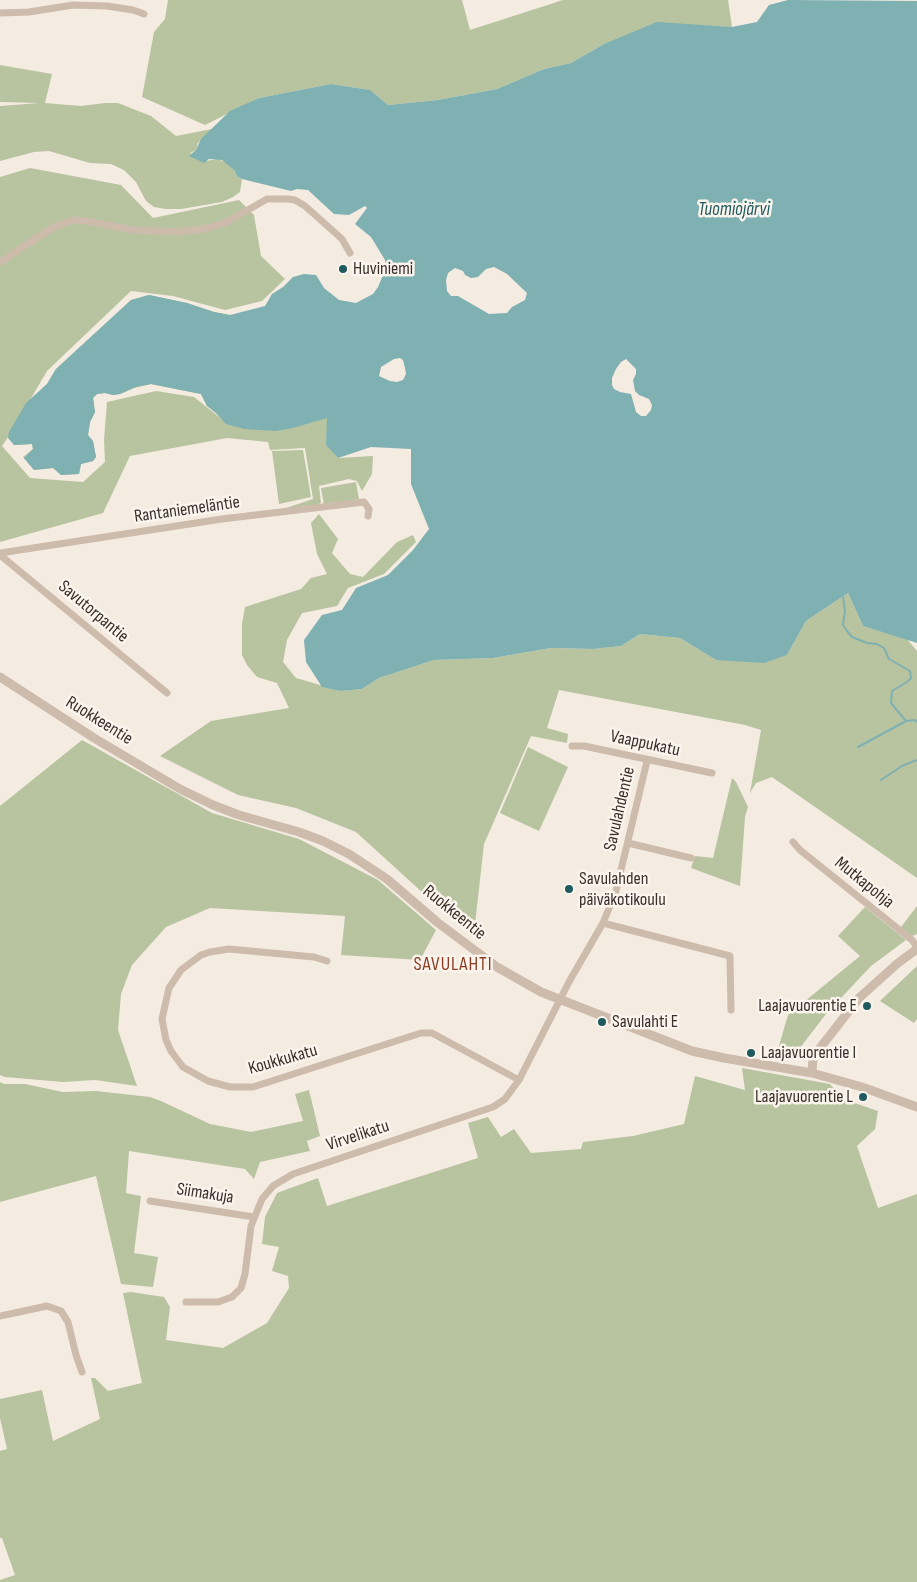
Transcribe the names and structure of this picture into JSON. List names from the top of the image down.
{
  "streets": {
    "street": [
      "Rantaniemeläntie",
      "Savutorpantie",
      "Ruokkeentie",
      "Vaappukatu",
      "Savulahdentie",
      "Mutkapohja",
      "Koukkukatu",
      "Virvelikatu",
      "Siimakuja"
    ]
  },
  "crossings": [
    ["Rantaniemeläntie", "Savutorpantie"],
    ["Ruokkeentie", "Savulahdentie"],
    ["Ruokkeentie", "Virvelikatu"],
    ["Vaappukatu", "Savulahdentie"],
    ["Savulahdentie", "Virvelikatu"],
    ["Koukkukatu", "Virvelikatu"],
    ["Virvelikatu", "Siimakuja"]
  ],
  "districts": ["SAVULAHTI"],
  "water": ["Tuomiojärvi"],
  "places": [
    "Huviniemi",
    "Savulahden päiväkotikoulu",
    "Laajavuorentie E",
    "Savulahti E",
    "Laajavuorentie I",
    "Laajavuorentie L"
  ]
}
